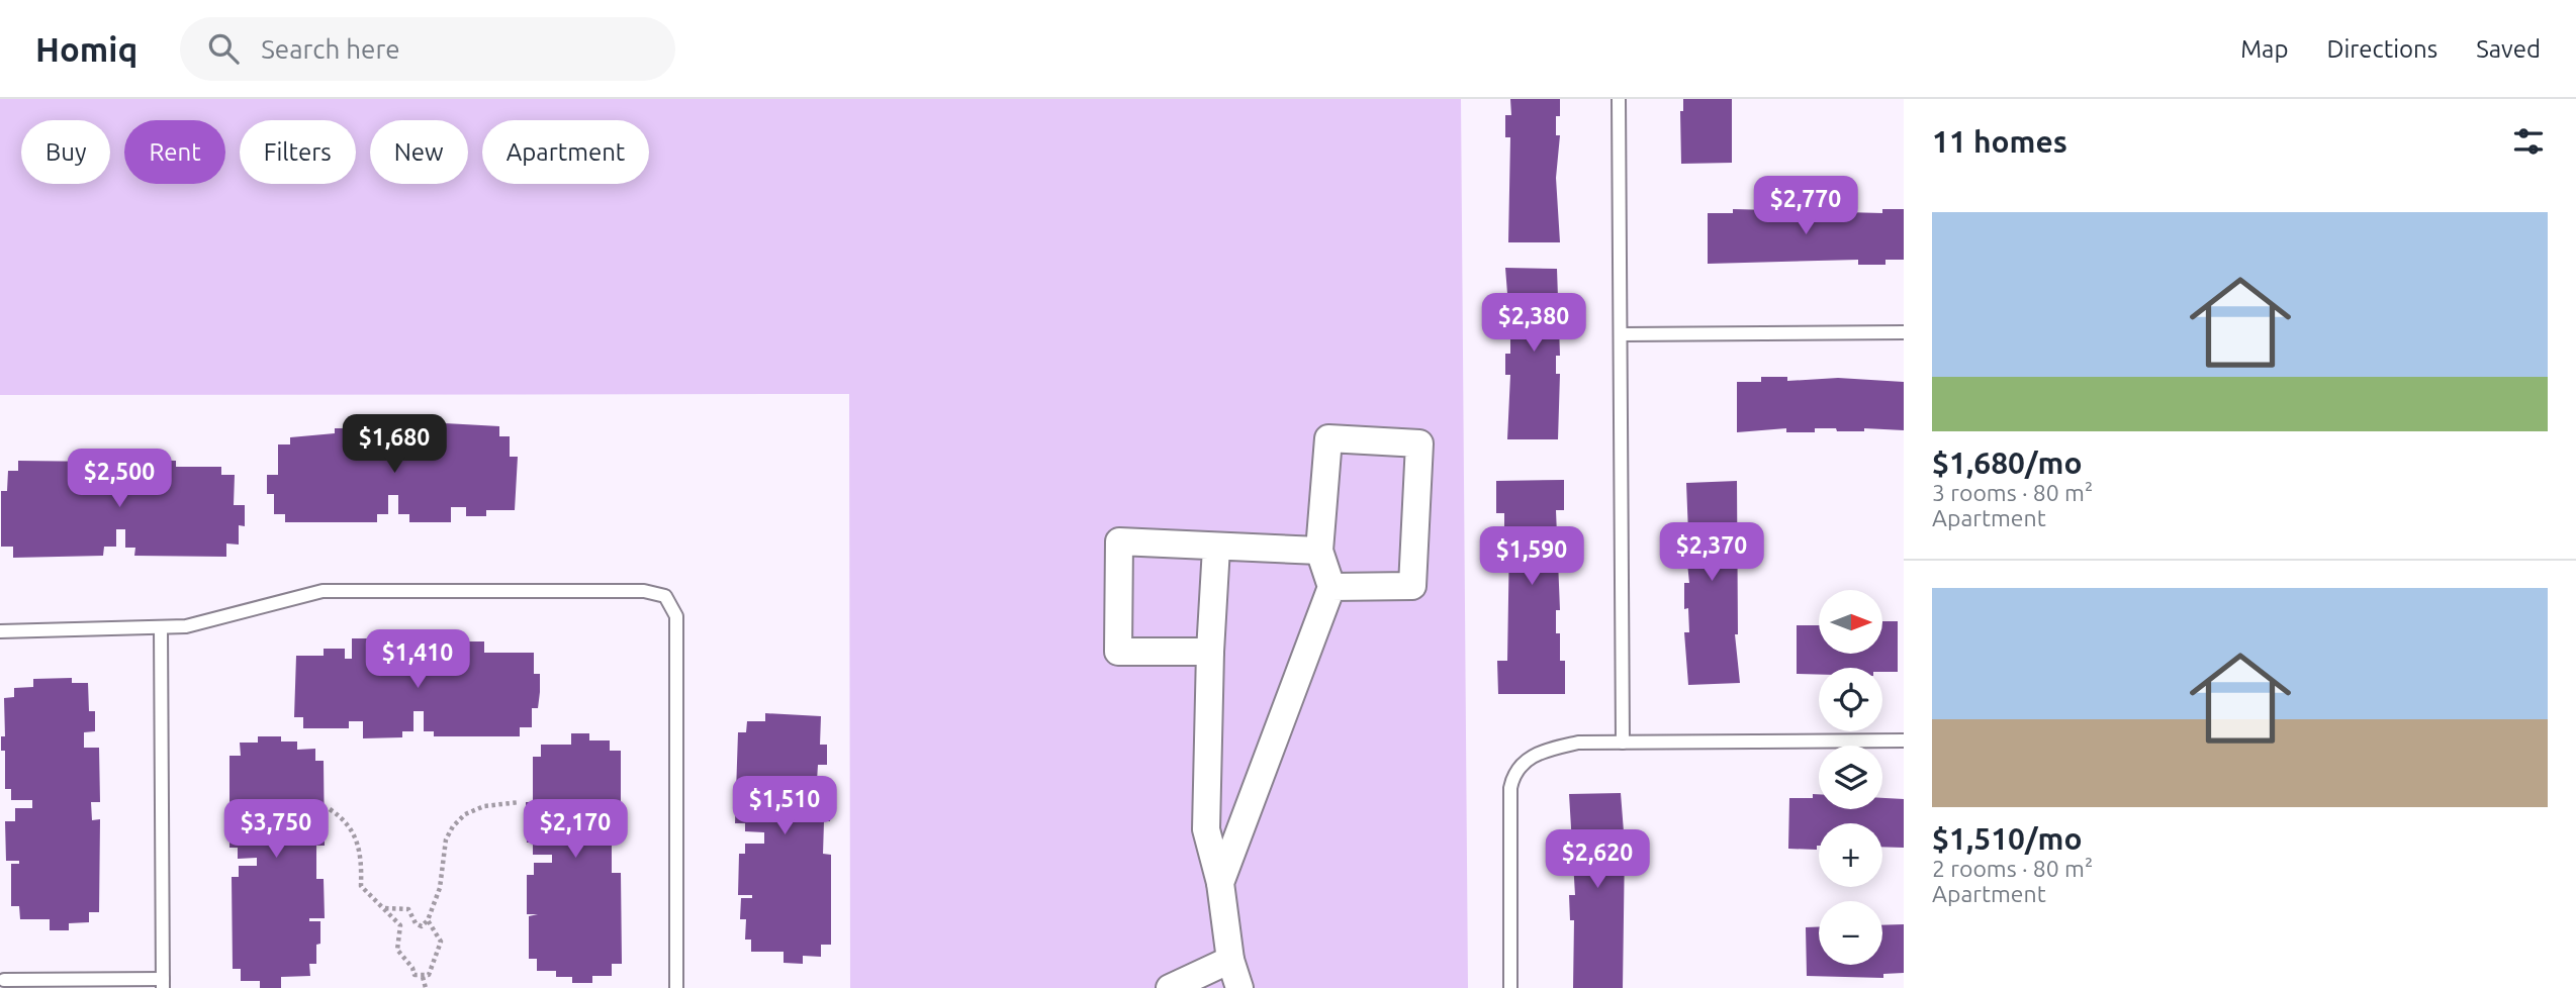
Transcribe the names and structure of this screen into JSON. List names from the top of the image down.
{
  "north": "right",
  "page": {
    "header": "Homiq",
    "search": "Search here",
    "nav": ["Map", "Directions", "Saved"],
    "heading": "11 homes",
    "chip": [
      "Buy",
      "Rent",
      "Filters",
      "New",
      "Apartment"
    ],
    "price": [
      "$2,770",
      "$2,380",
      "$1,680",
      "$2,500",
      "$2,370",
      "$1,590",
      "$1,410",
      "$1,510",
      "$3,750",
      "$2,170",
      "$2,620"
    ],
    "list": [
      {
        "name": "$1,680/mo",
        "note": "3 rooms · 80 m² · Apartment"
      },
      {
        "name": "$1,510/mo",
        "note": "2 rooms · 80 m² · Apartment"
      }
    ],
    "map_buttons": ["+", "−"]
  }
}
